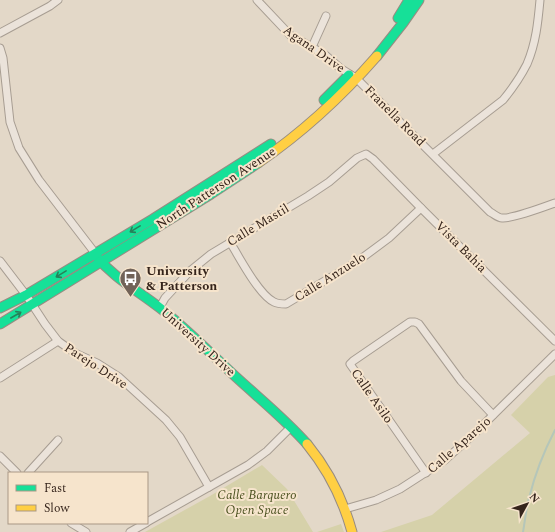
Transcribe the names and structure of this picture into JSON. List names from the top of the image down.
{
  "streets": {
    "main road": ["North Patterson Avenue", "University Drive"],
    "street": [
      "Agana Drive",
      "Franella Road",
      "Calle Mastil",
      "Vista Bahia",
      "Calle Anzuelo",
      "Parejo Drive",
      "Calle Asilo",
      "Calle Aparejo"
    ]
  },
  "crossings": [
    ["Agana Drive", "Franella Road"],
    ["Agana Drive", "North Patterson Avenue"],
    ["Franella Road", "North Patterson Avenue"],
    ["North Patterson Avenue", "University Drive"],
    ["North Patterson Avenue", "Parejo Drive"],
    ["Calle Mastil", "Vista Bahia"],
    ["Calle Mastil", "Calle Anzuelo"],
    ["Calle Mastil", "University Drive"],
    ["Vista Bahia", "Calle Anzuelo"],
    ["University Drive", "Calle Aparejo"],
    ["Calle Asilo", "Calle Aparejo"]
  ],
  "parks": ["Calle Barquero Open Space"],
  "places": {
    "bus stop": ["University & Patterson"]
  },
  "legend": ["Fast", "Slow"],
  "north": "top right"
}
